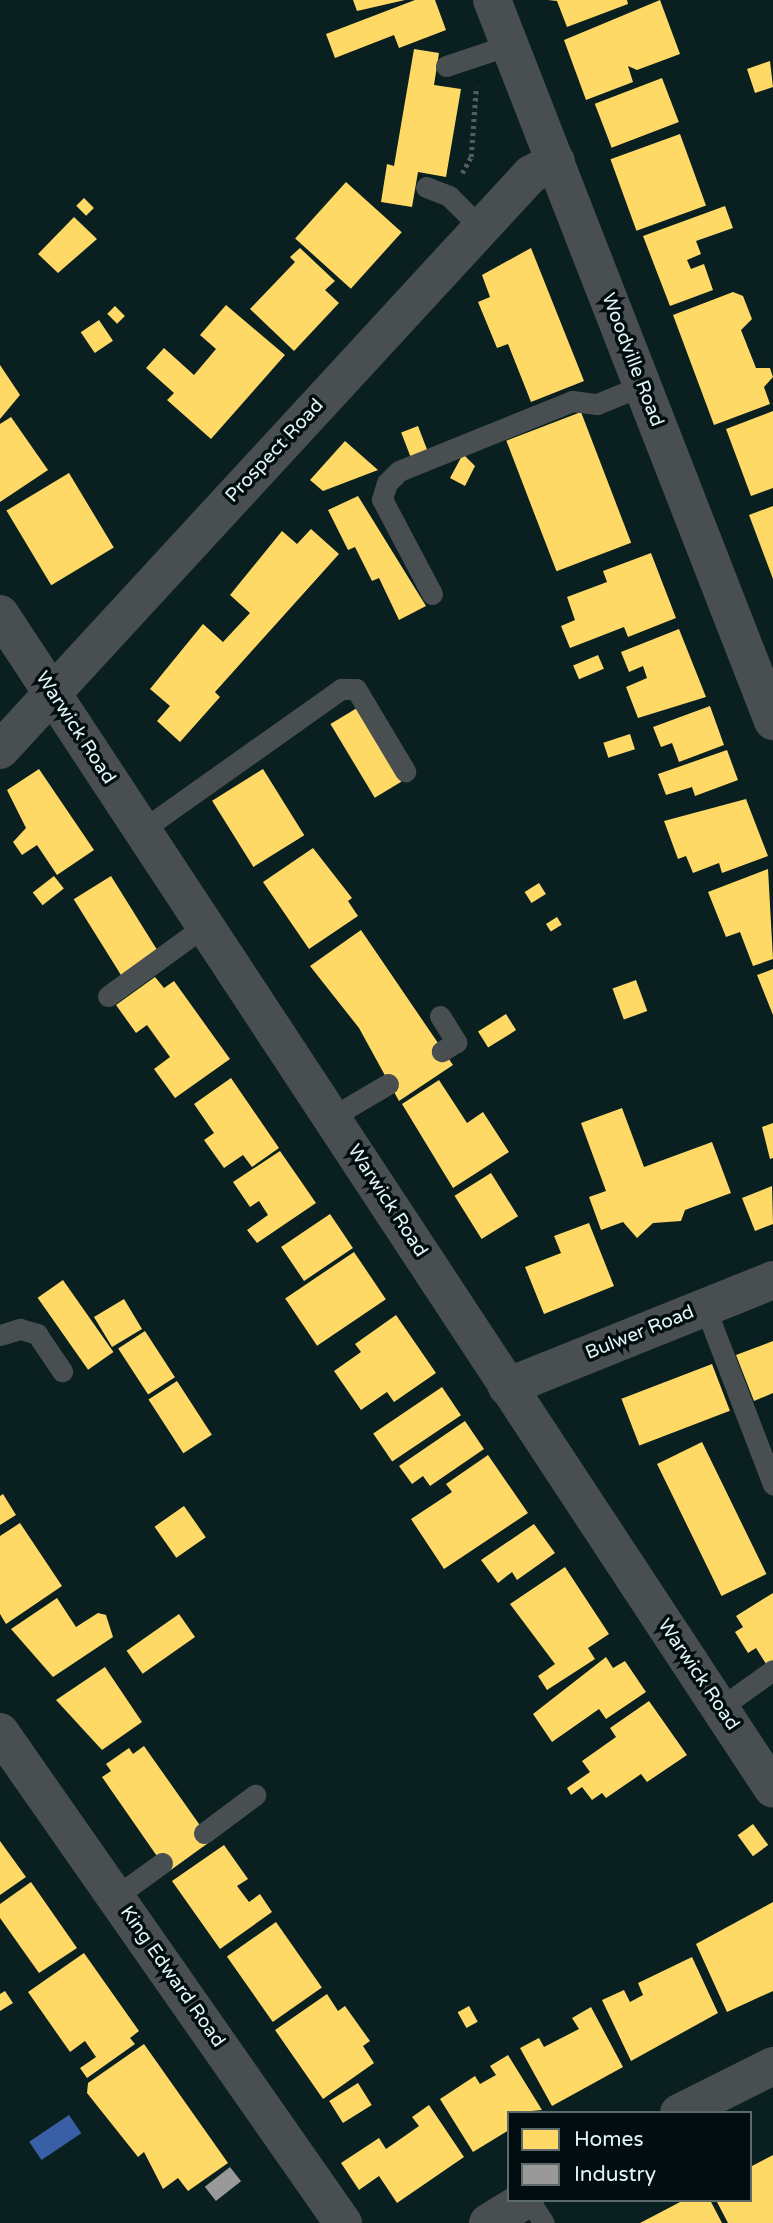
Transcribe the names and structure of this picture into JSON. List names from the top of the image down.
{
  "streets": {
    "street": [
      "Woodville Road",
      "Prospect Road",
      "Warwick Road",
      "Bulwer Road",
      "King Edward Road"
    ]
  },
  "crossings": [
    ["Woodville Road", "Prospect Road"],
    ["Prospect Road", "Warwick Road"],
    ["Warwick Road", "Bulwer Road"]
  ],
  "legend": ["Homes", "Industry"]
}
